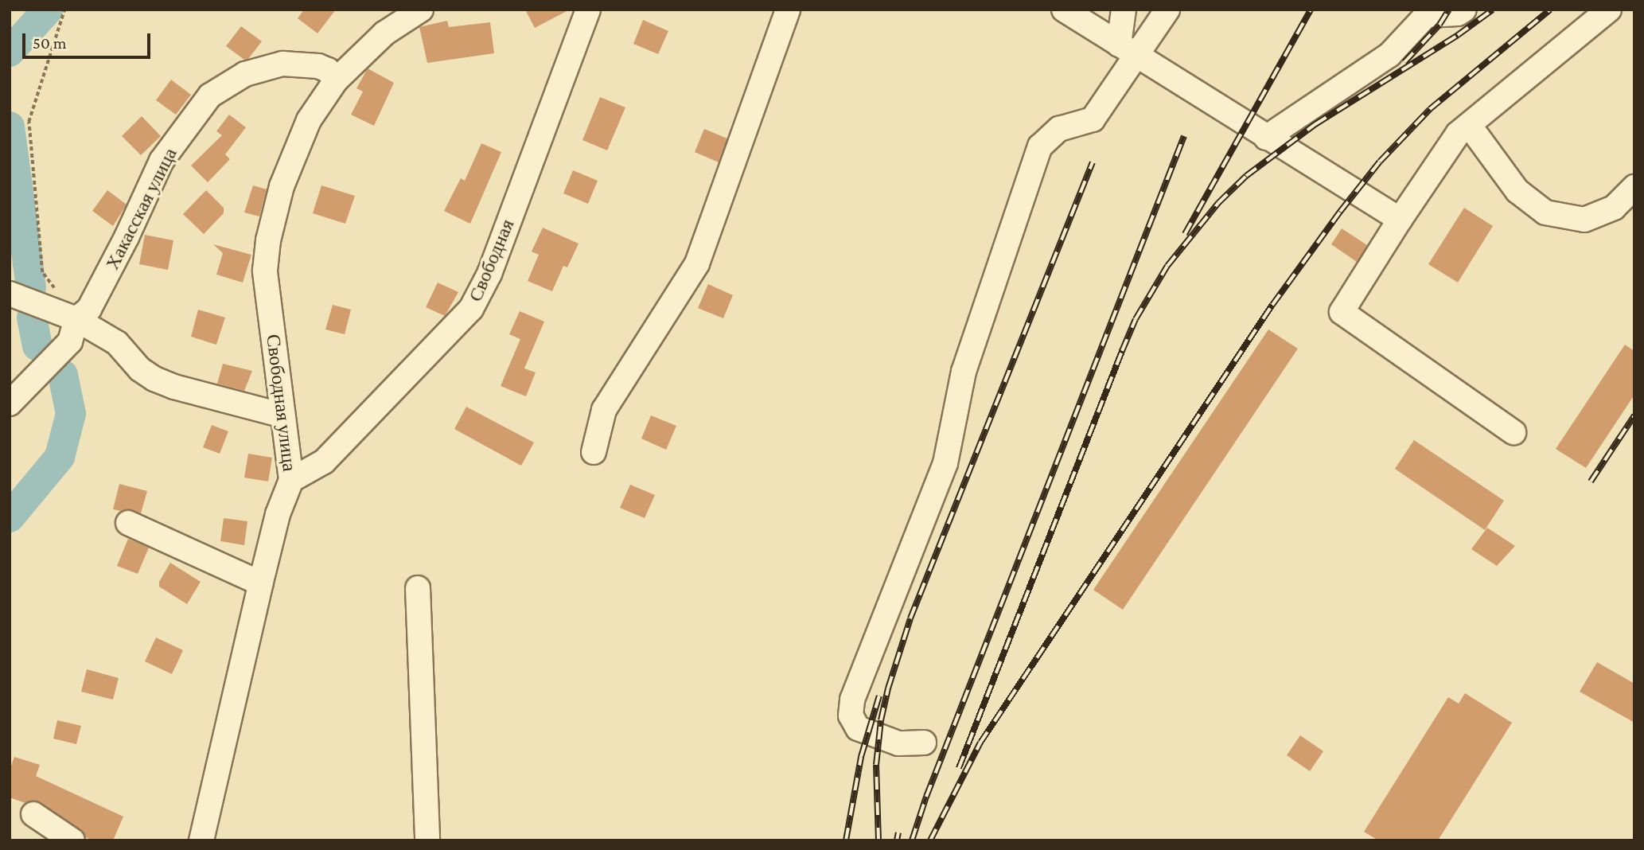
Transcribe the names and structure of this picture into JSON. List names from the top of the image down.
{
  "streets": {
    "street": ["Хакасская улица", "Свободная", "Свободная улица"]
  },
  "crossings": [
    ["Хакасская улица", "Свободная улица"],
    ["Свободная", "Свободная улица"]
  ],
  "scale_bar": "50 m"
}
